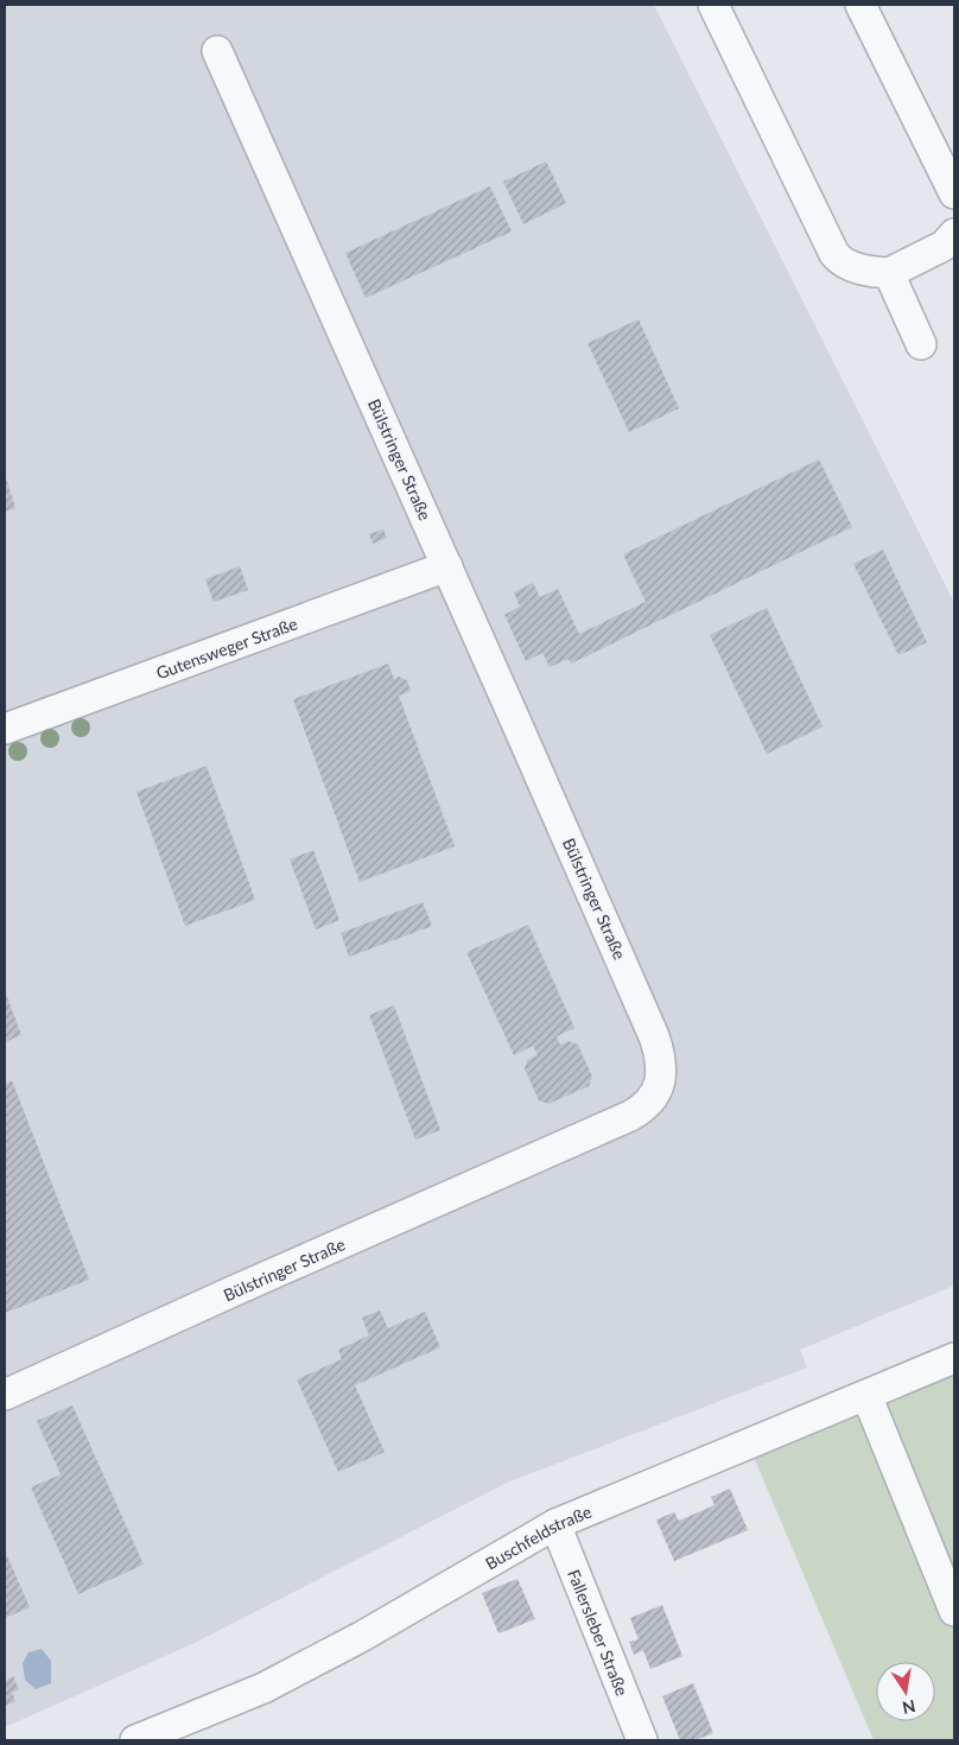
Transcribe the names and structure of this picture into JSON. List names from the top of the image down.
{
  "streets": {
    "street": [
      "Bülstringer Straße",
      "Gutensweger Straße",
      "Buschfeldstraße",
      "Fallersleber Straße"
    ]
  },
  "crossings": [
    ["Bülstringer Straße", "Gutensweger Straße"],
    ["Buschfeldstraße", "Fallersleber Straße"]
  ],
  "north": "bottom"
}
